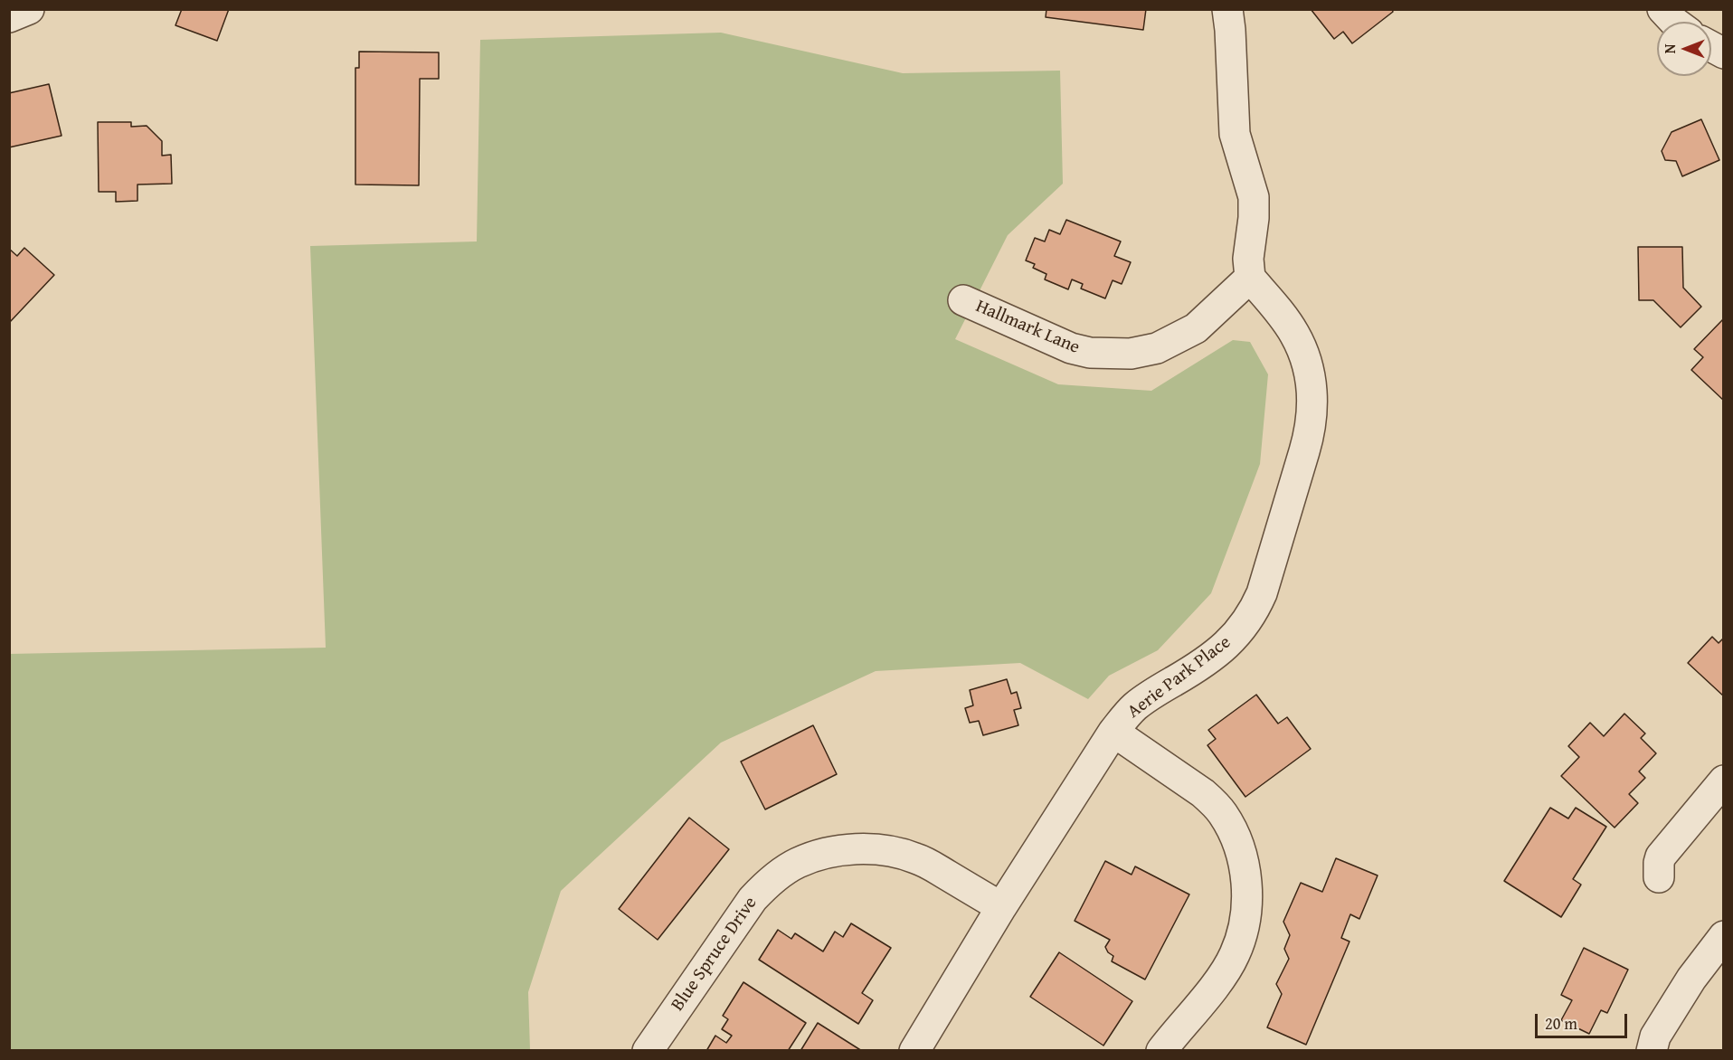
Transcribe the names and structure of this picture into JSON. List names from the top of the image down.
{
  "streets": {
    "street": ["Hallmark Lane", "Aerie Park Place", "Blue Spruce Drive"]
  },
  "crossings": [
    ["Hallmark Lane", "Aerie Park Place"],
    ["Aerie Park Place", "Blue Spruce Drive"]
  ],
  "scale_bar": "20 m",
  "north": "left"
}
